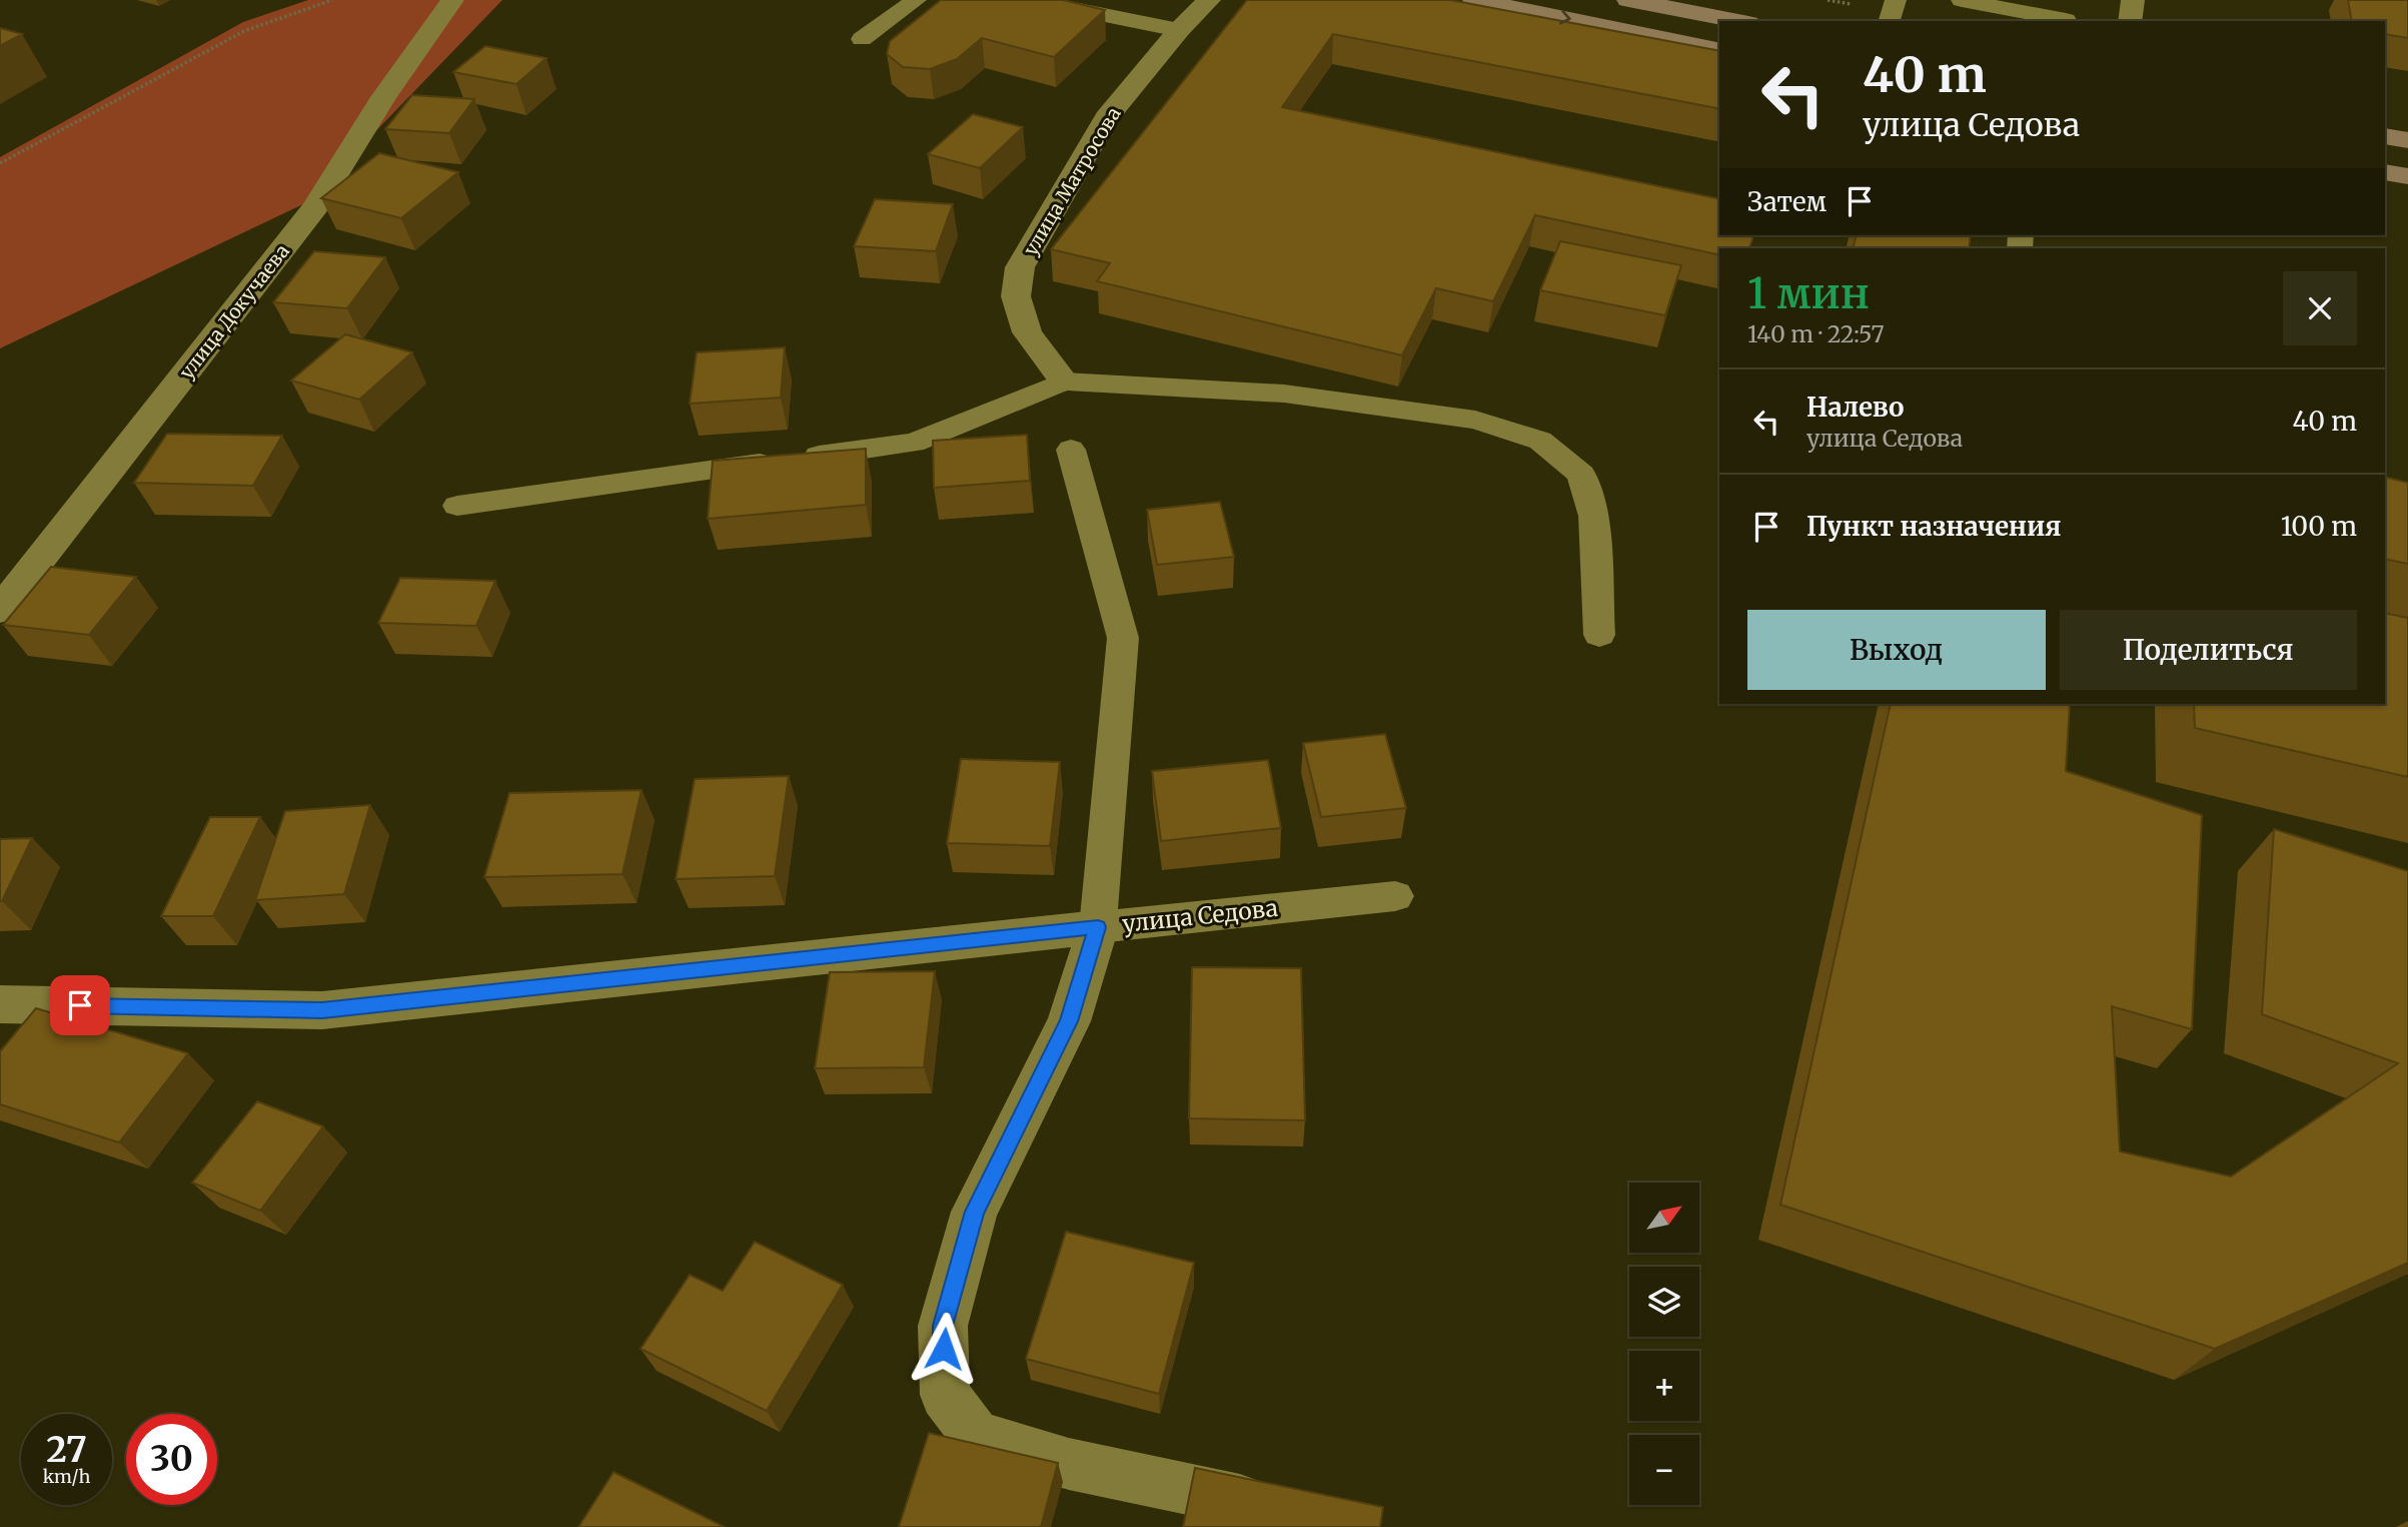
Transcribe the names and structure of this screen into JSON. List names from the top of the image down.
{
  "streets": {
    "street": ["улица Матросова", "улица Докучаева", "улица Седова"]
  },
  "north": "top right",
  "page": {
    "turn": ["40 m", "улица Седова"],
    "then": "Затем",
    "heading": ["1 мин", "140 m · 22:57"],
    "list": [
      {
        "name": "Налево",
        "note": "улица Седова",
        "value": "40 m"
      },
      {
        "name": "Пункт назначения",
        "value": "100 m"
      }
    ],
    "buttons": ["Выход", "Поделиться"],
    "map_buttons": ["+", "−"],
    "speed": "27 km/h",
    "limit": "30"
  }
}
